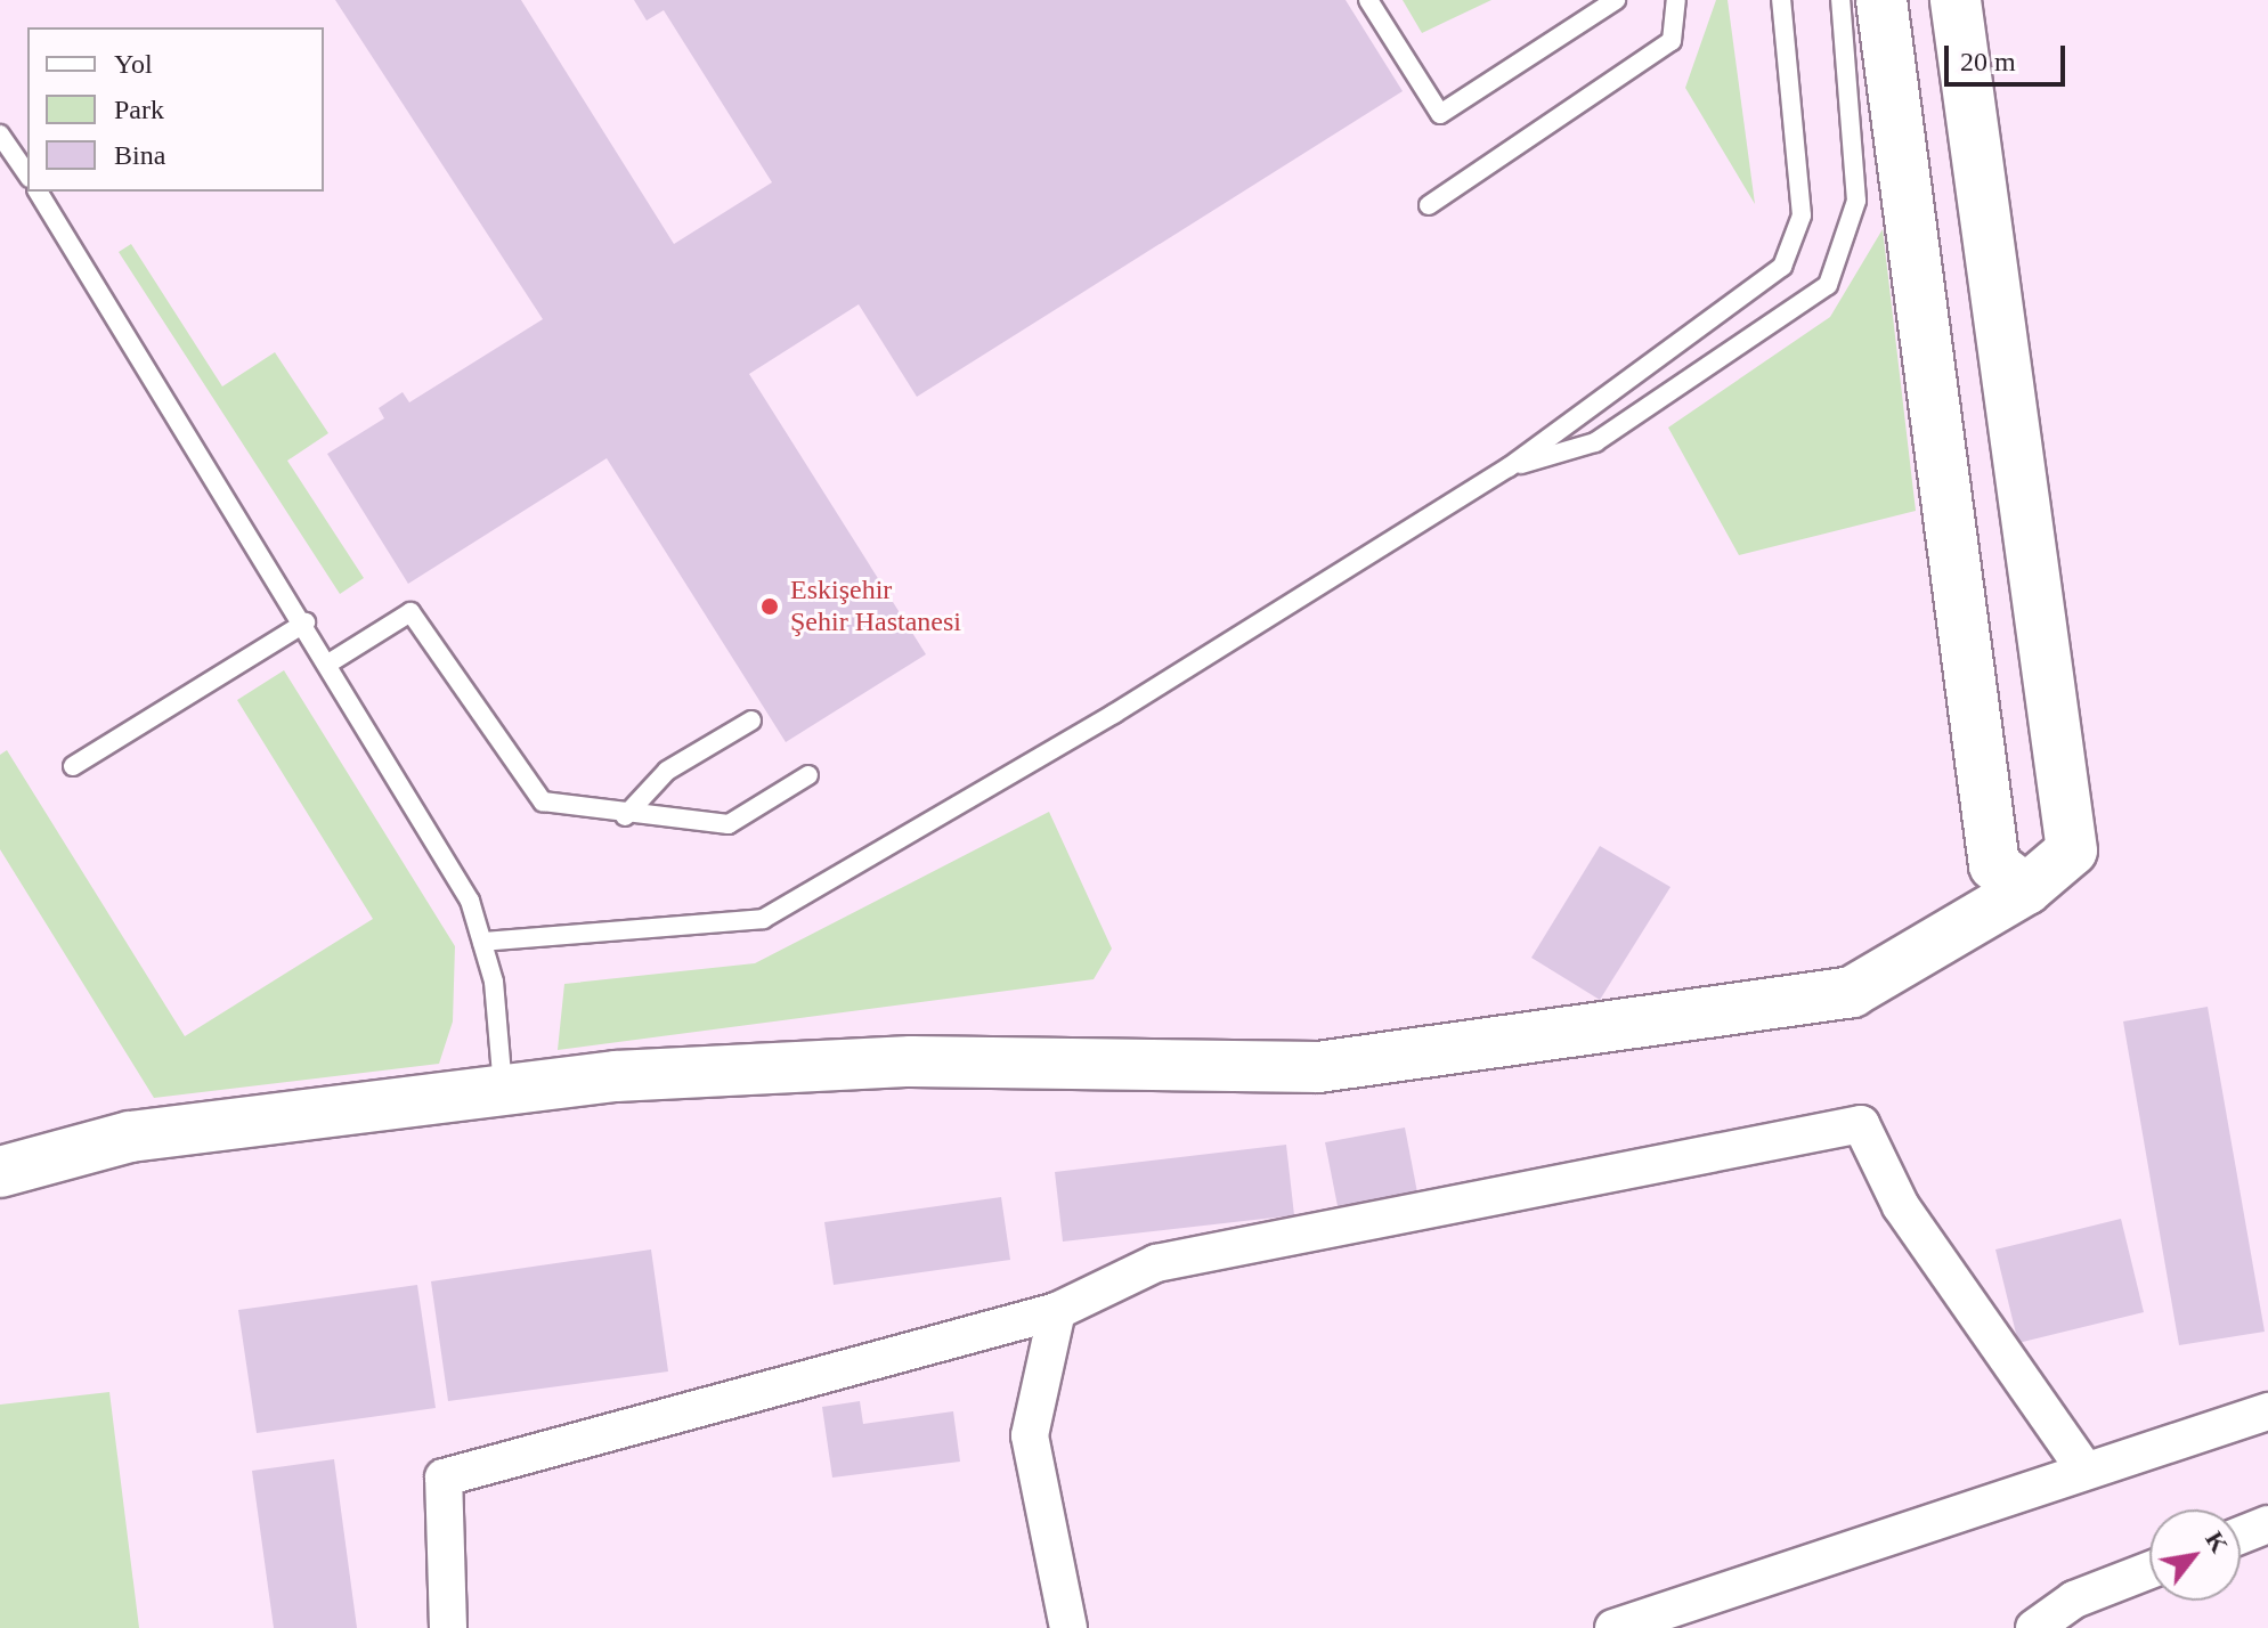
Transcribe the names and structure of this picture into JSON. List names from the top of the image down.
{
  "places": ["Eskişehir Şehir Hastanesi"],
  "legend": ["Yol", "Park", "Bina"],
  "scale_bar": "20 m",
  "north": "top right"
}
